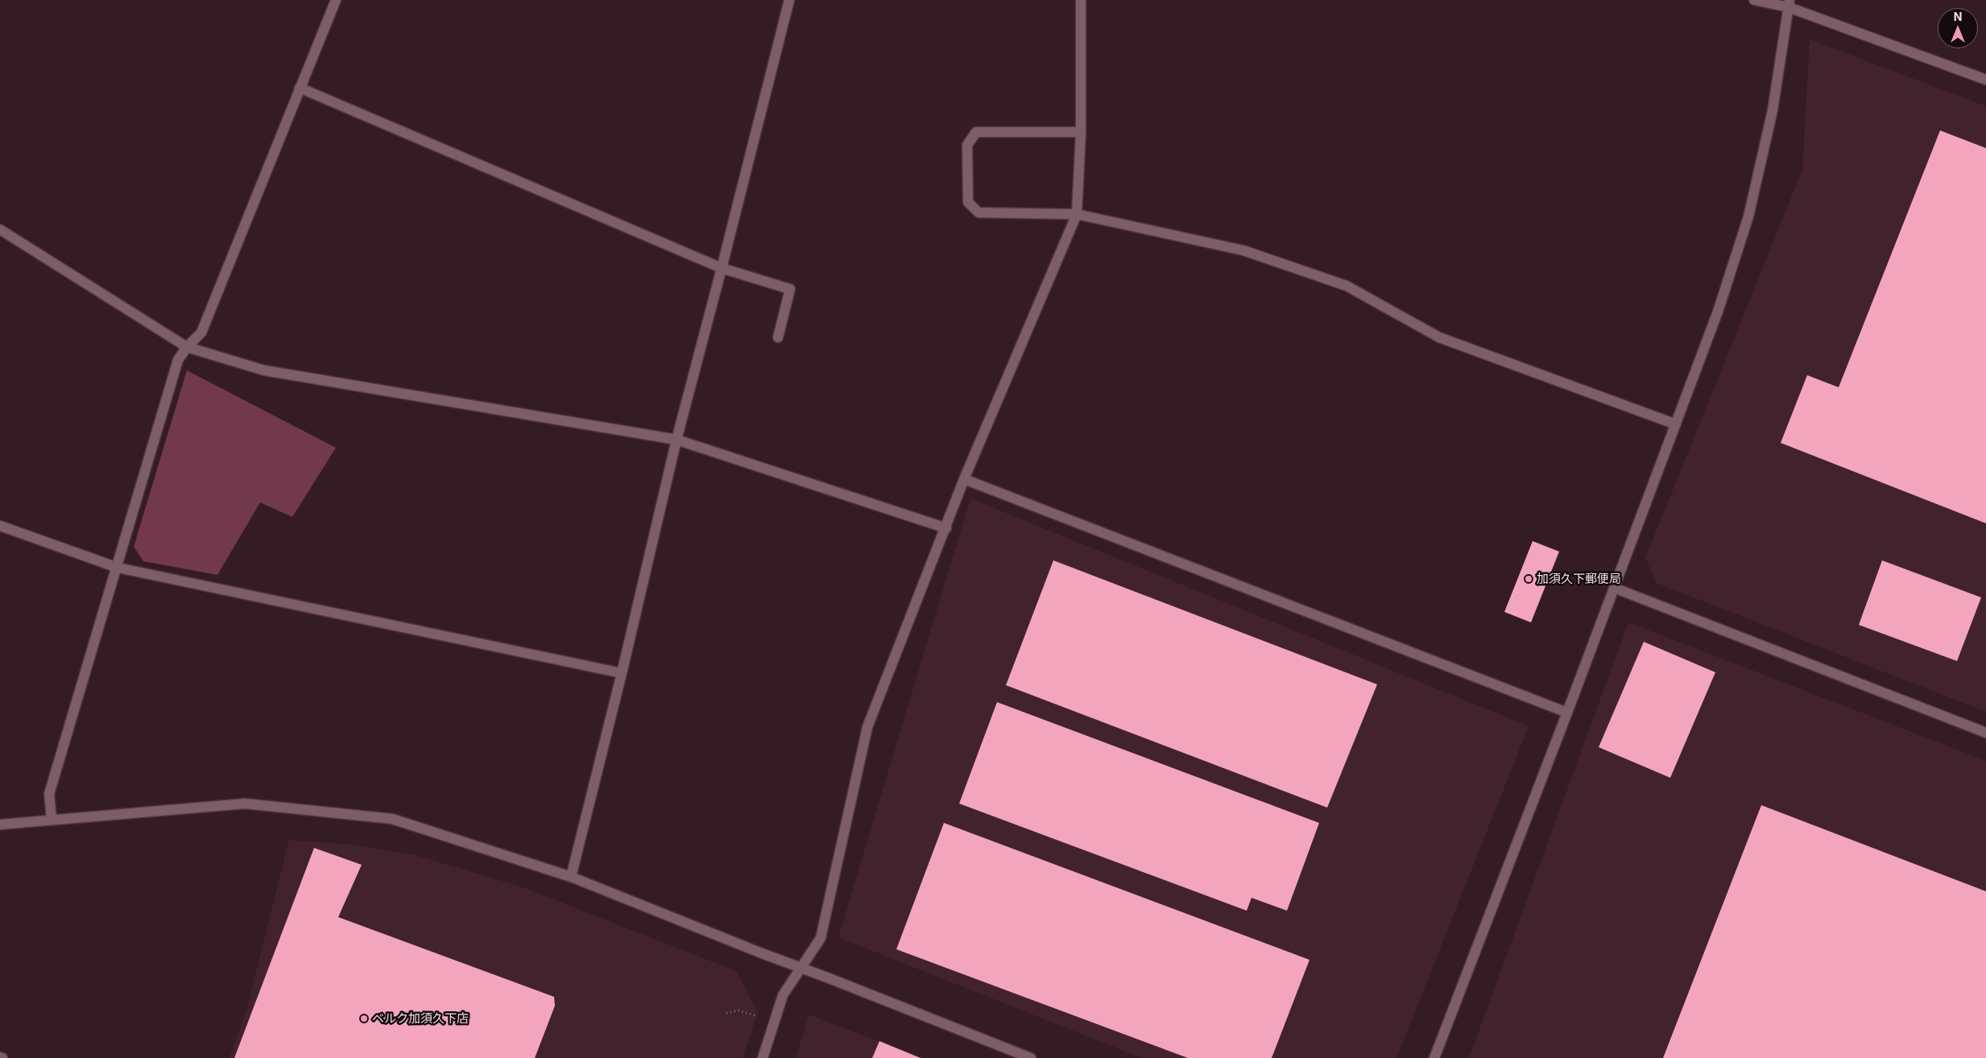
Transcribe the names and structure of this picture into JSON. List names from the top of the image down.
{
  "places": ["加須久下郵便局", "ベルク加須久下店"],
  "north": "top"
}
